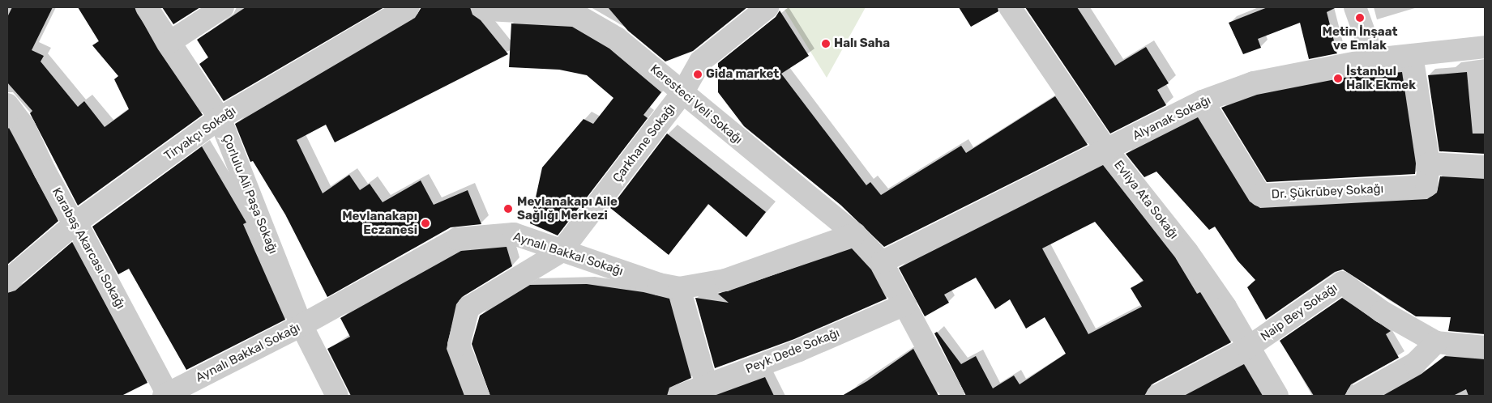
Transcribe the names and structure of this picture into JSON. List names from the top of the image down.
{
  "streets": {
    "street": [
      "Keresteci Veli Sokağı",
      "Alyanak Sokağı",
      "Tiryakçı Sokağı",
      "Çarkhane Sokağı",
      "Dr. Şükrübey Sokağı",
      "Çorlulu Ali Paşa Sokağı",
      "Evliya Ata Sokağı",
      "Karabaş Akarcası Sokağı",
      "Aynalı Bakkal Sokağı",
      "Naip Bey Sokağı",
      "Peyk Dede Sokağı"
    ]
  },
  "crossings": [
    ["Keresteci Veli Sokağı", "Alyanak Sokağı"],
    ["Keresteci Veli Sokağı", "Çarkhane Sokağı"],
    ["Keresteci Veli Sokağı", "Aynalı Bakkal Sokağı"],
    ["Keresteci Veli Sokağı", "Peyk Dede Sokağı"],
    ["Alyanak Sokağı", "Dr. Şükrübey Sokağı"],
    ["Alyanak Sokağı", "Evliya Ata Sokağı"],
    ["Tiryakçı Sokağı", "Çorlulu Ali Paşa Sokağı"],
    ["Tiryakçı Sokağı", "Karabaş Akarcası Sokağı"],
    ["Çarkhane Sokağı", "Aynalı Bakkal Sokağı"],
    ["Çorlulu Ali Paşa Sokağı", "Aynalı Bakkal Sokağı"],
    ["Evliya Ata Sokağı", "Naip Bey Sokağı"],
    ["Karabaş Akarcası Sokağı", "Aynalı Bakkal Sokağı"]
  ],
  "places": [
    "Metin İnşaat ve Emlak",
    "Halı Saha",
    "Gida market",
    "İstanbul Halk Ekmek",
    "Mevlanakapı Aile Sağlığı Merkezi",
    "Mevlanakapı Eczanesi"
  ]
}
